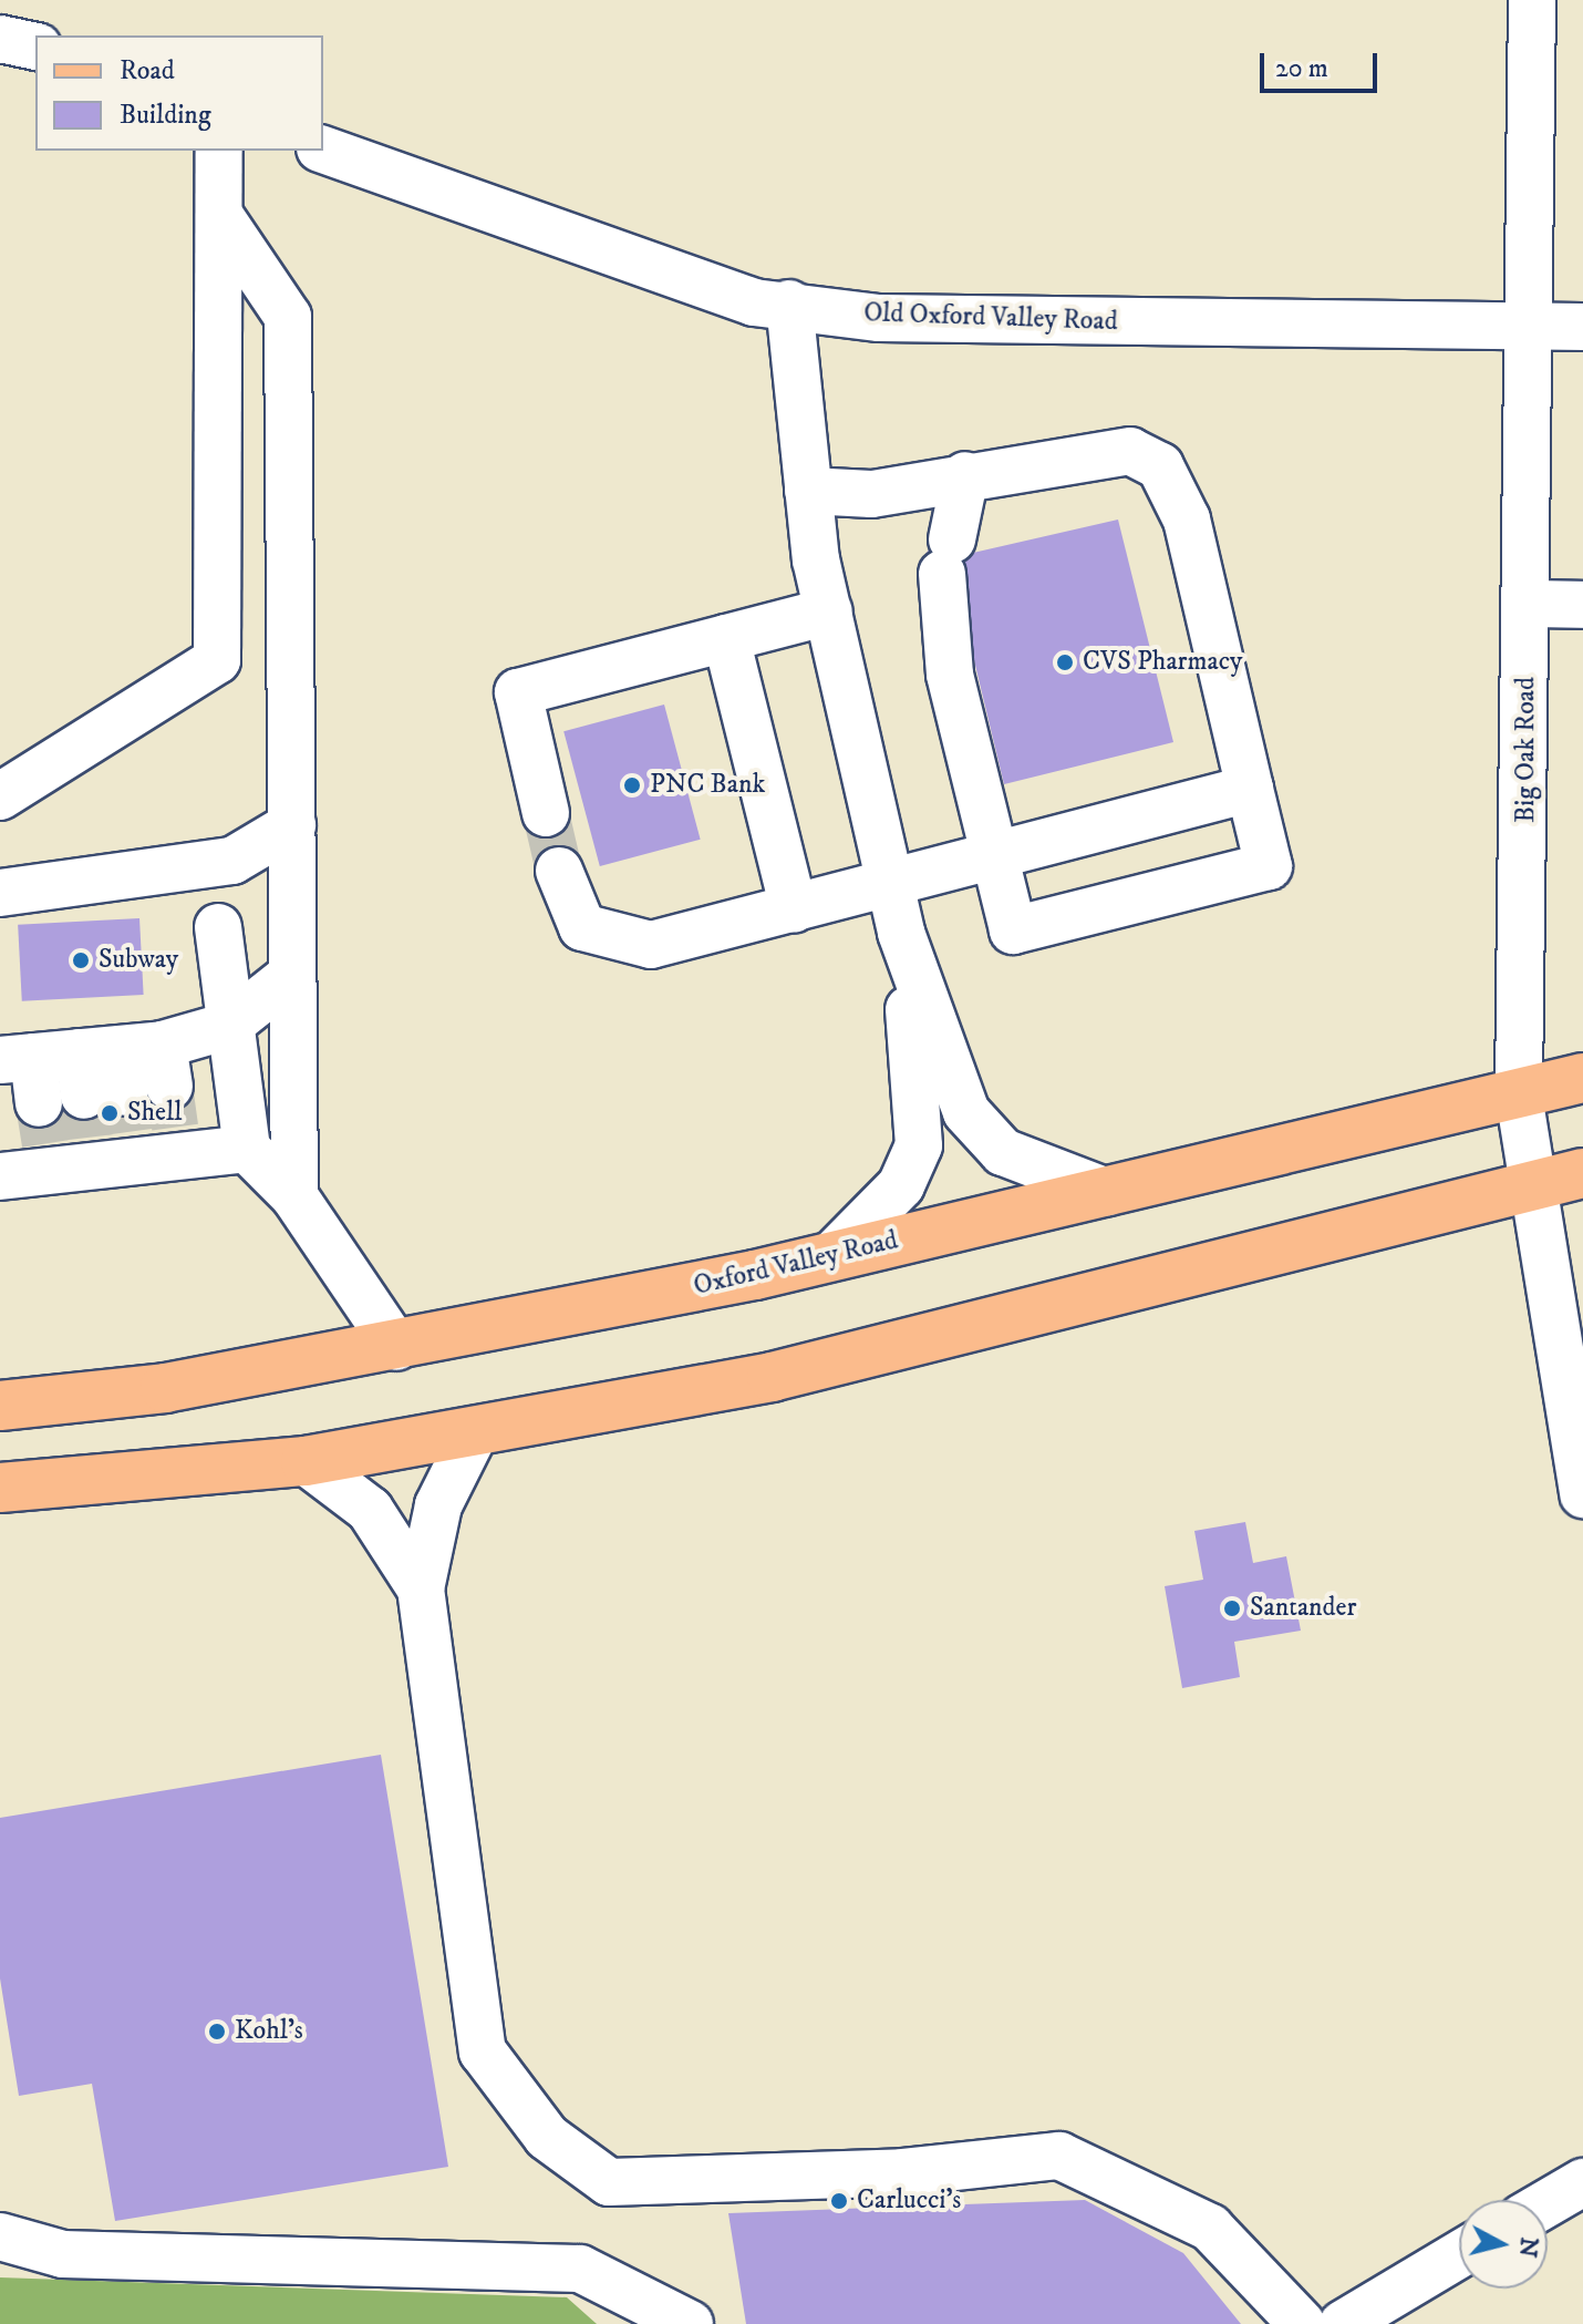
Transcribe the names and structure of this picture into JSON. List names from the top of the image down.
{
  "streets": {
    "main road": ["Oxford Valley Road"],
    "street": ["Old Oxford Valley Road", "Big Oak Road"]
  },
  "crossings": [
    ["Old Oxford Valley Road", "Big Oak Road"],
    ["Big Oak Road", "Oxford Valley Road"]
  ],
  "places": [
    "CVS Pharmacy",
    "PNC Bank",
    "Subway",
    "Shell",
    "Santander",
    "Kohl's",
    "Carlucci's"
  ],
  "legend": ["Road", "Building"],
  "scale_bar": "20 m",
  "north": "right"
}
